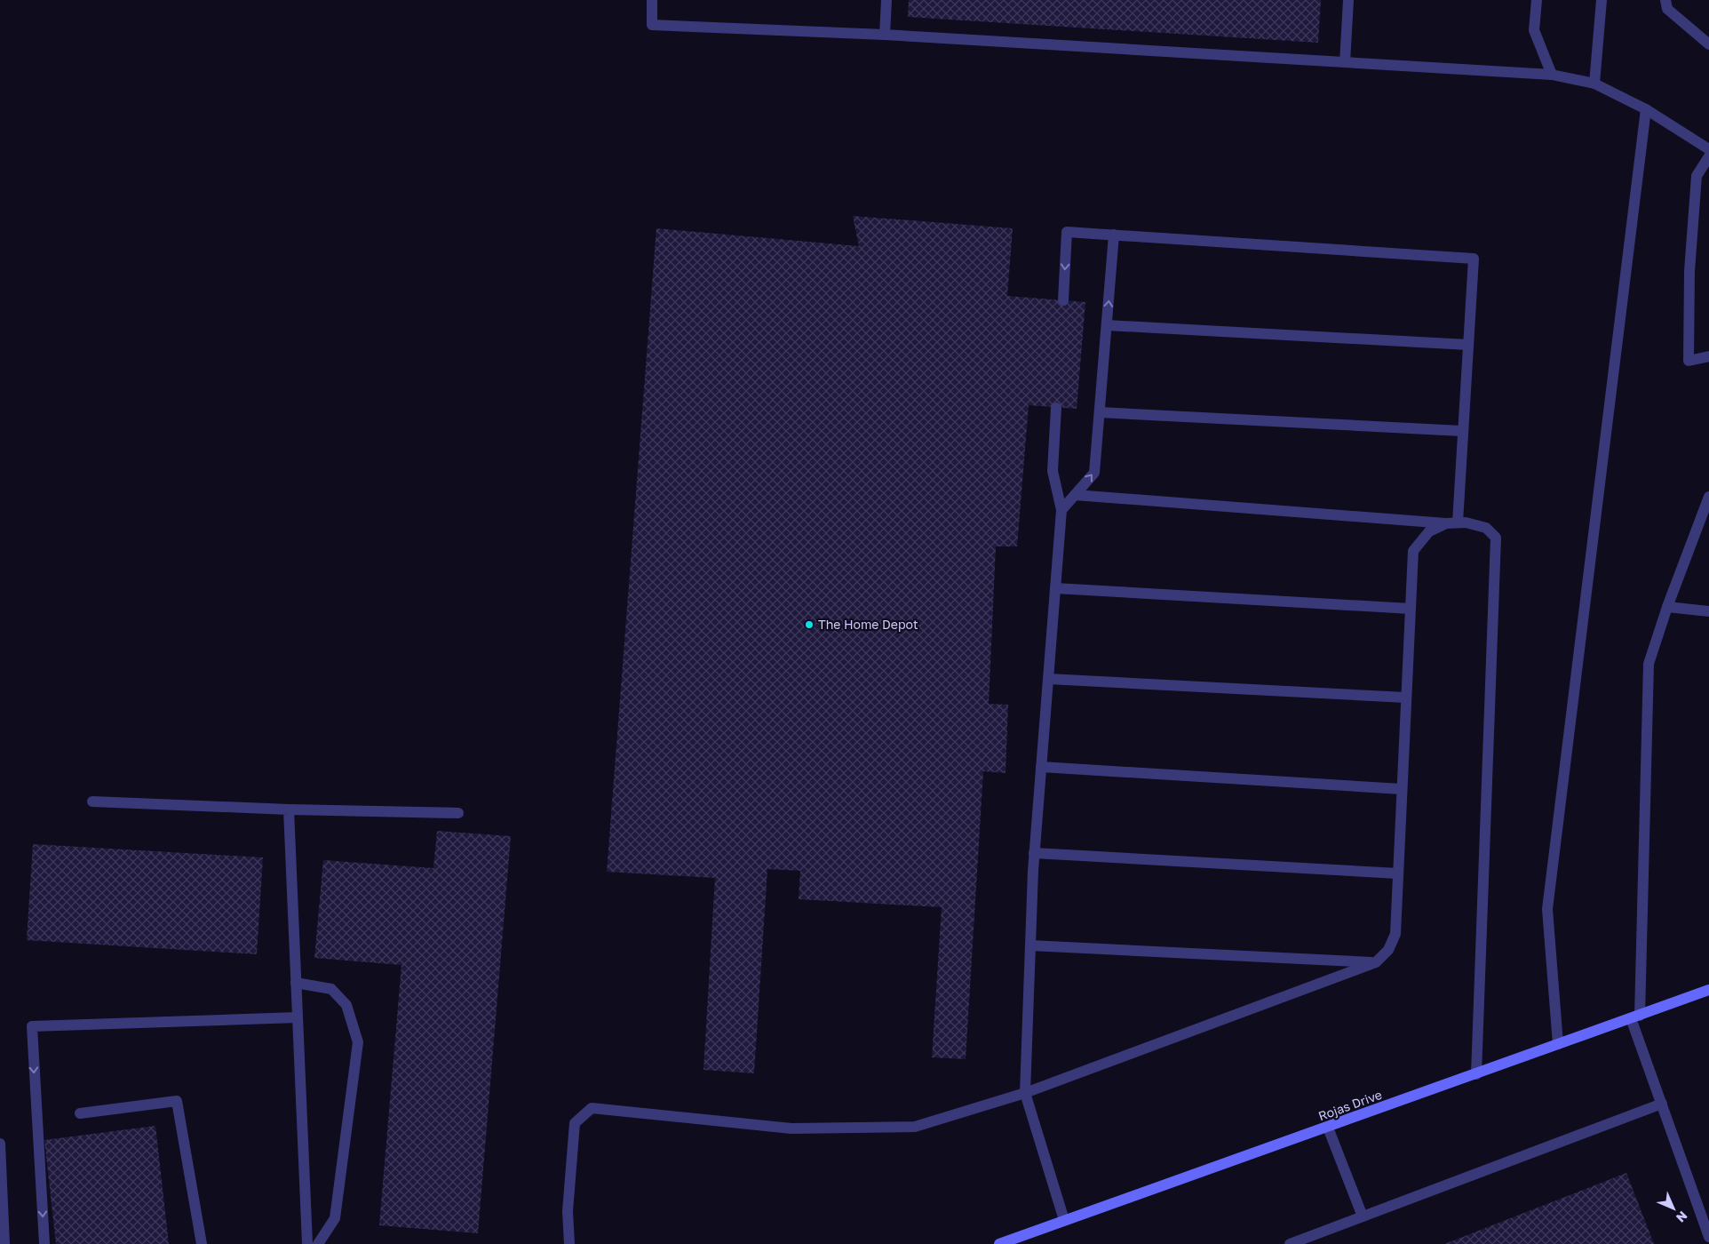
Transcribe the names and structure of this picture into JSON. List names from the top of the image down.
{
  "streets": {
    "main road": ["Rojas Drive"]
  },
  "places": ["The Home Depot"],
  "north": "bottom right"
}
